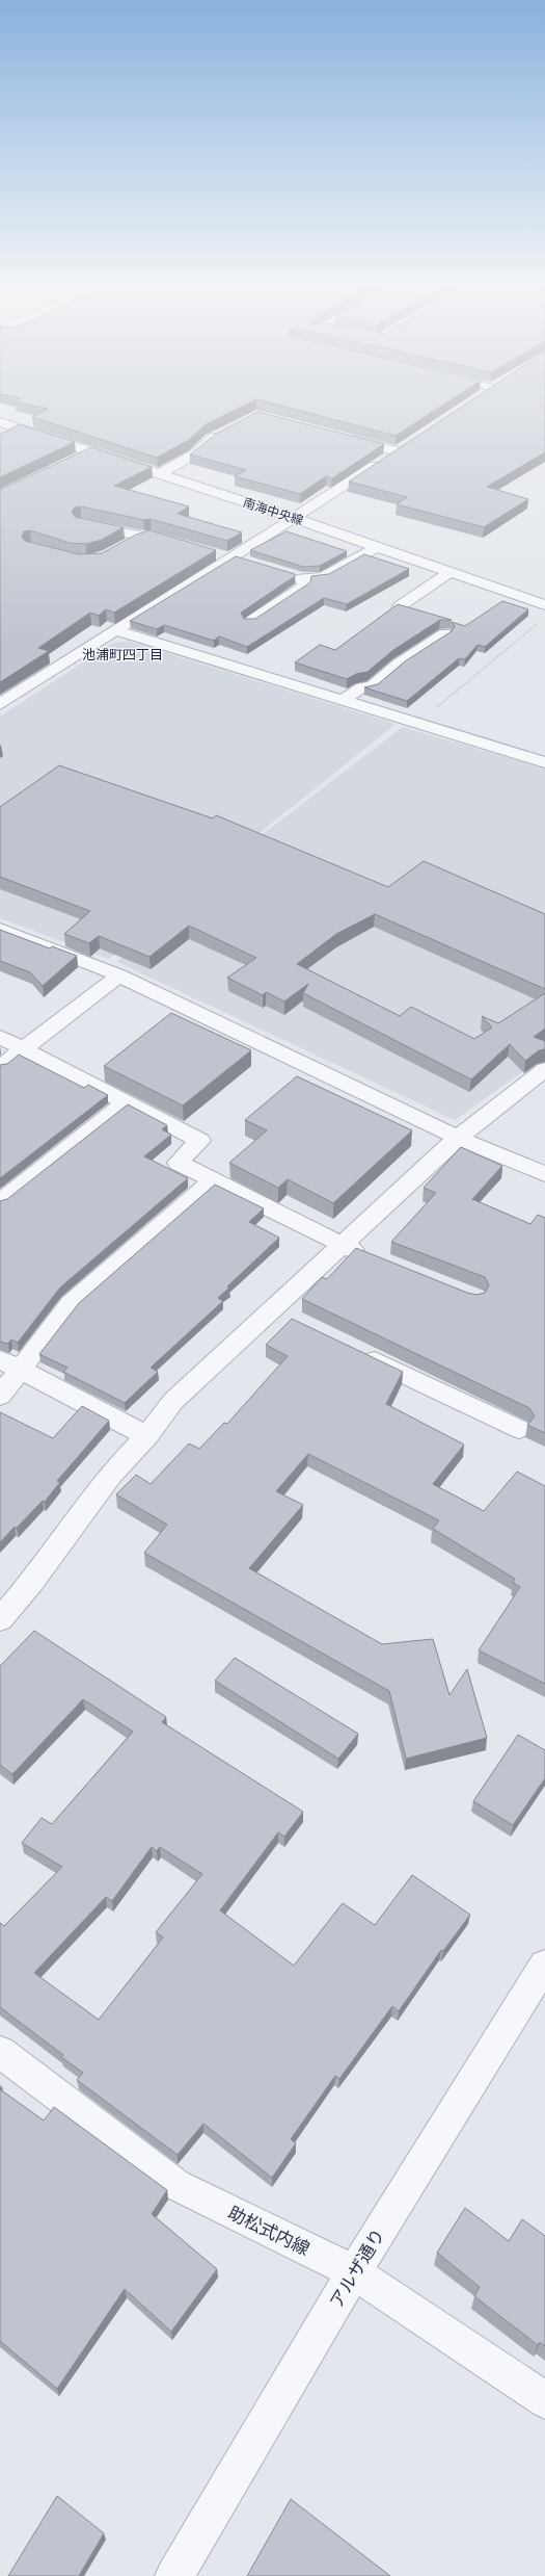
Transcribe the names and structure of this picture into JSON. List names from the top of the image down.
{
  "streets": {
    "street": ["南海中央線", "助松式内線", "アルザ通り"]
  },
  "crossings": [
    ["助松式内線", "アルザ通り"]
  ],
  "districts": ["池浦町四丁目"]
}
